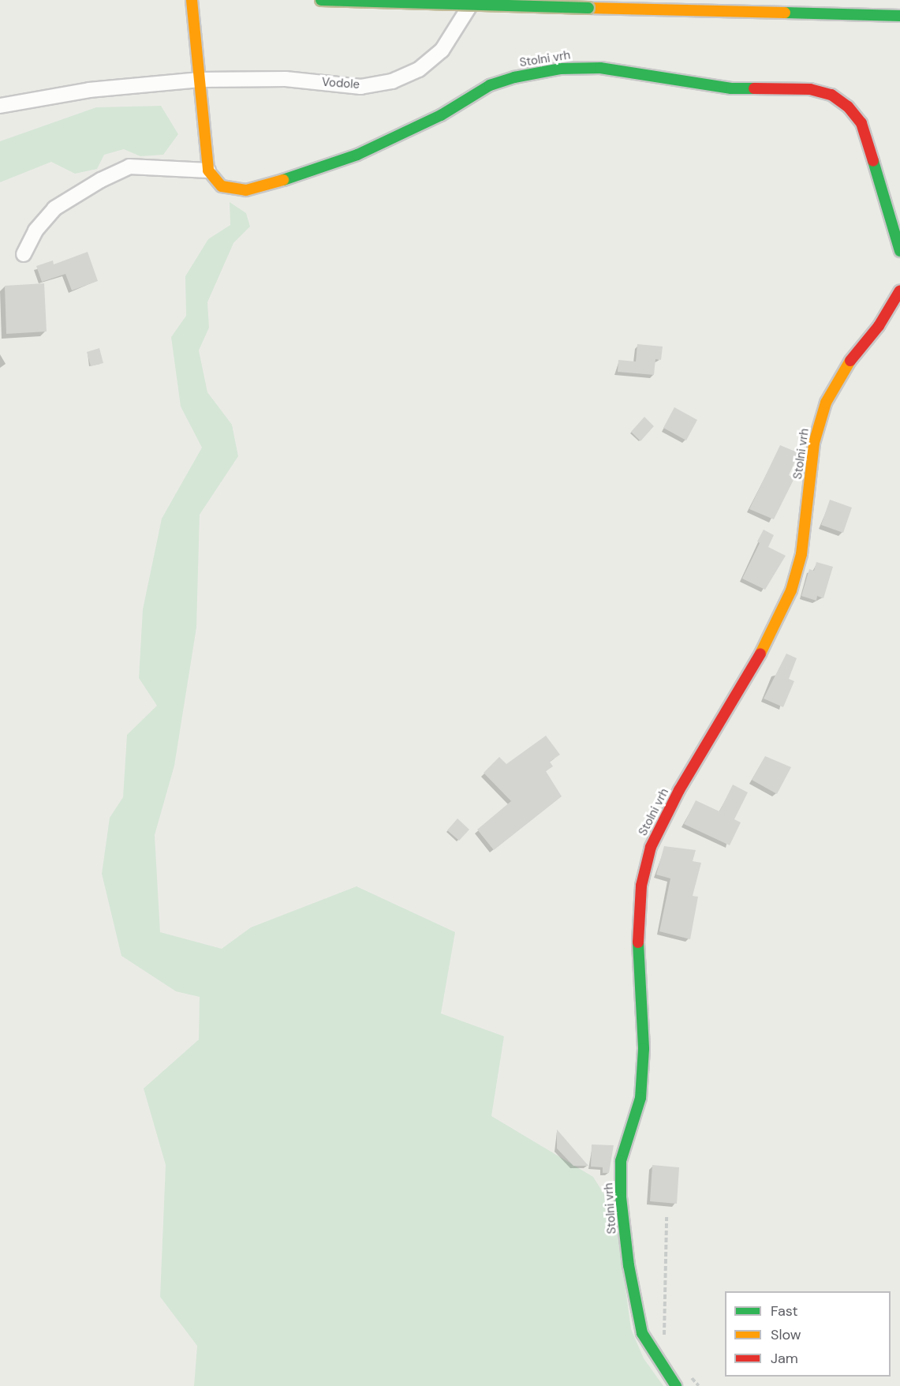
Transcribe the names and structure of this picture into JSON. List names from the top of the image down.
{
  "streets": {
    "main road": ["Stolni vrh"],
    "street": ["Vodole"]
  },
  "legend": ["Fast", "Slow", "Jam"]
}
